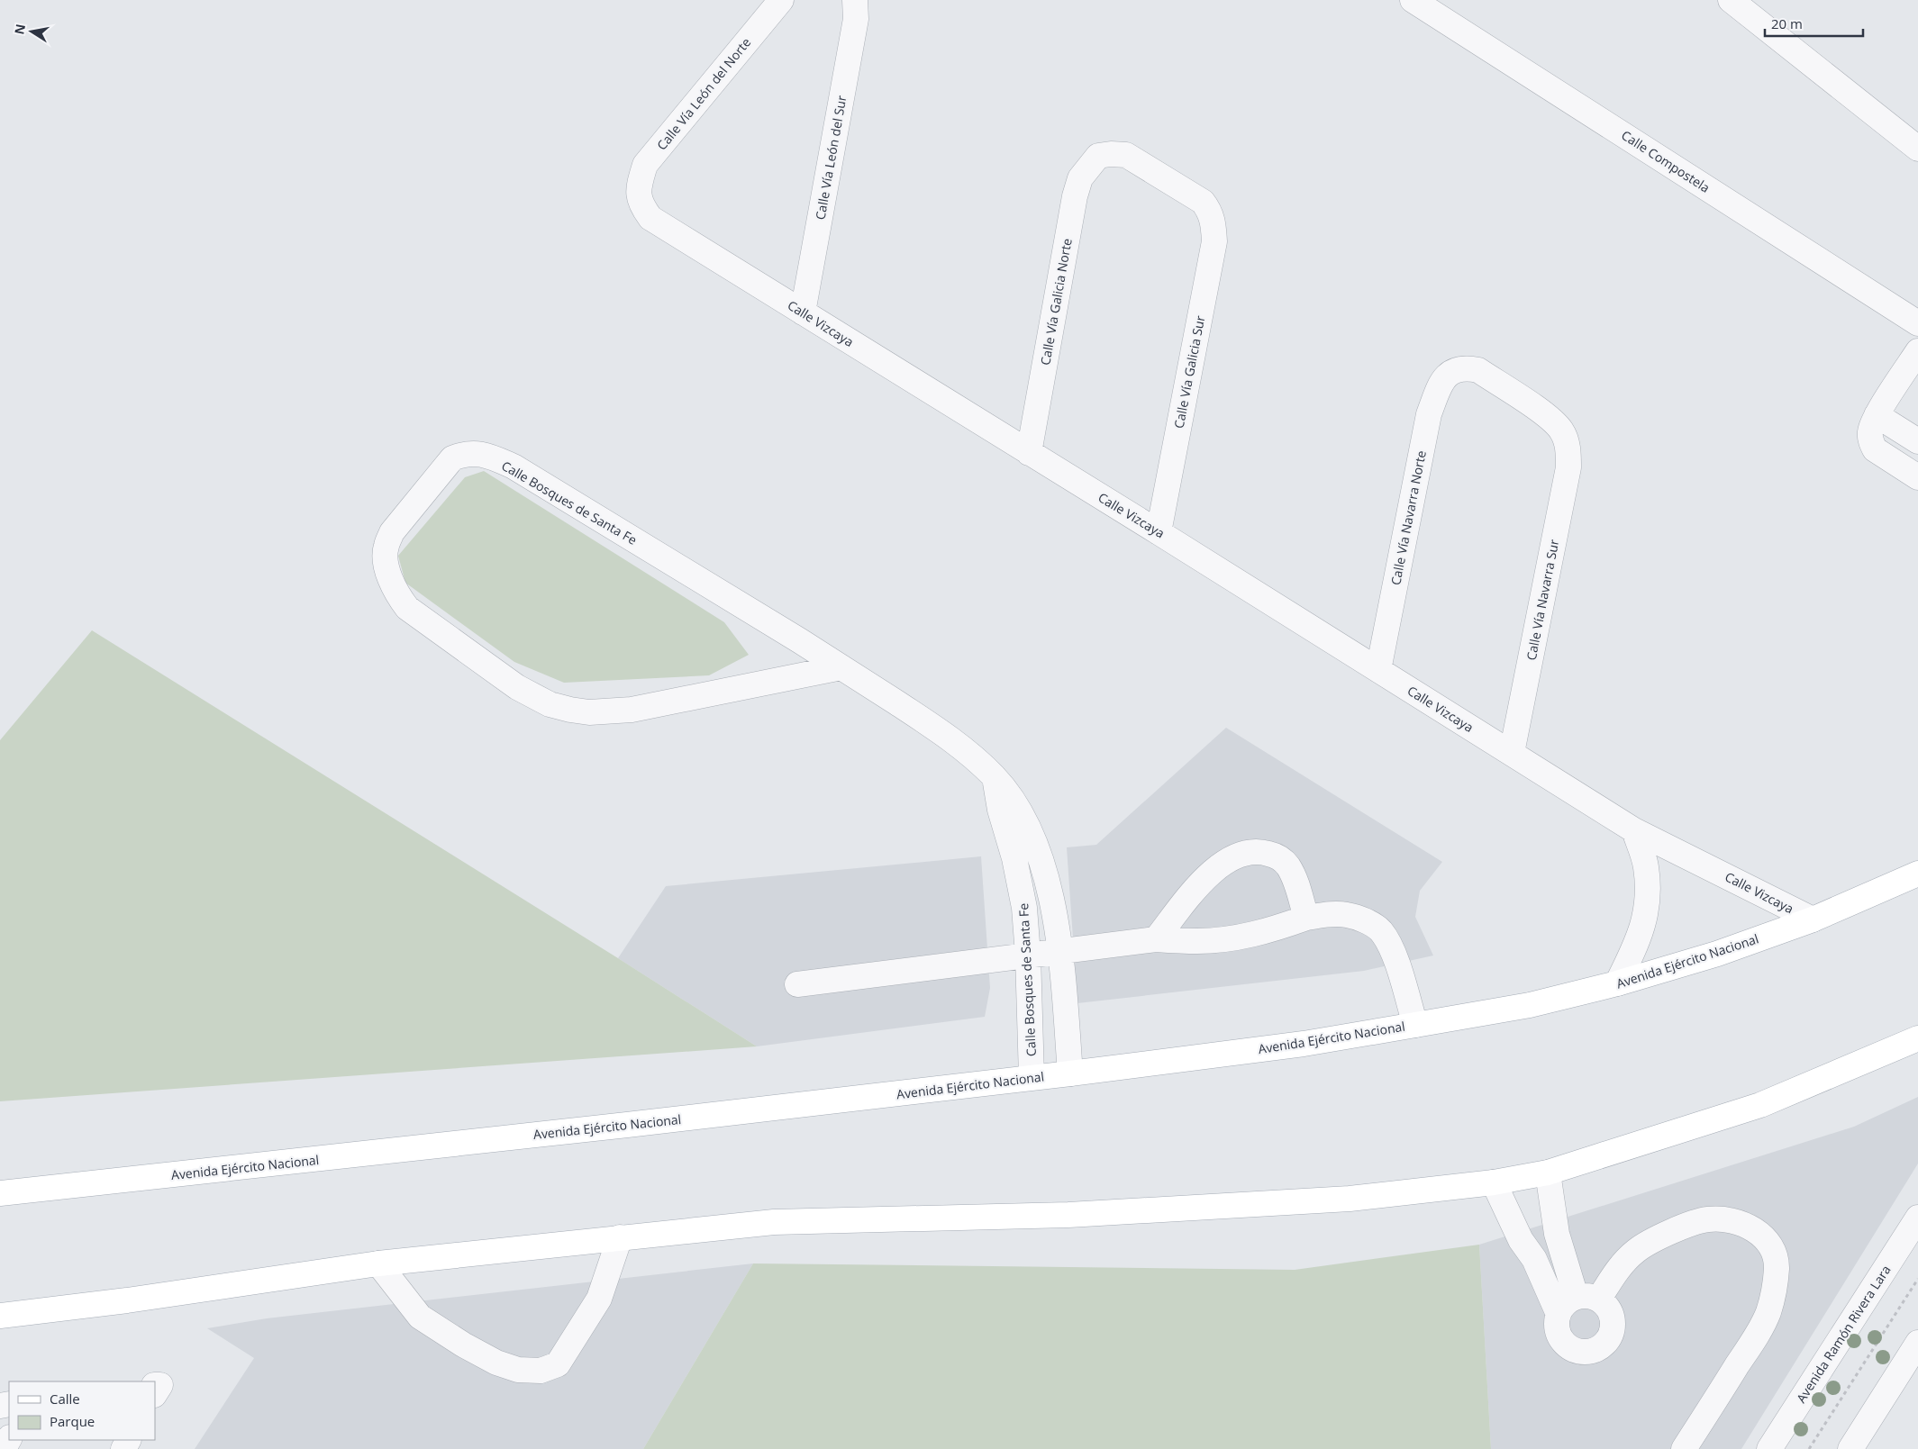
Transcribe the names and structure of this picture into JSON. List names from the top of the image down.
{
  "streets": {
    "main road": ["Avenida Ejército Nacional"],
    "street": [
      "Calle Vía León del Norte",
      "Calle Vía León del Sur",
      "Calle Compostela",
      "Calle Vía Galicia Norte",
      "Calle Vizcaya",
      "Calle Vía Galicia Sur",
      "Calle Bosques de Santa Fe",
      "Calle Vía Navarra Norte",
      "Calle Vía Navarra Sur",
      "Avenida Ramón Rivera Lara"
    ]
  },
  "crossings": [
    ["Calle Vía León del Norte", "Calle Vizcaya"],
    ["Calle Vía León del Sur", "Calle Vizcaya"],
    ["Calle Vía Galicia Norte", "Calle Vizcaya"],
    ["Calle Vía Galicia Norte", "Calle Vía Galicia Sur"],
    ["Calle Vizcaya", "Calle Vía Galicia Sur"],
    ["Calle Vizcaya", "Calle Vía Navarra Norte"],
    ["Calle Vizcaya", "Calle Vía Navarra Sur"],
    ["Calle Vizcaya", "Avenida Ejército Nacional"],
    ["Calle Bosques de Santa Fe", "Avenida Ejército Nacional"],
    ["Calle Vía Navarra Norte", "Calle Vía Navarra Sur"]
  ],
  "legend": ["Calle", "Parque"],
  "scale_bar": "20 m",
  "north": "left"
}
